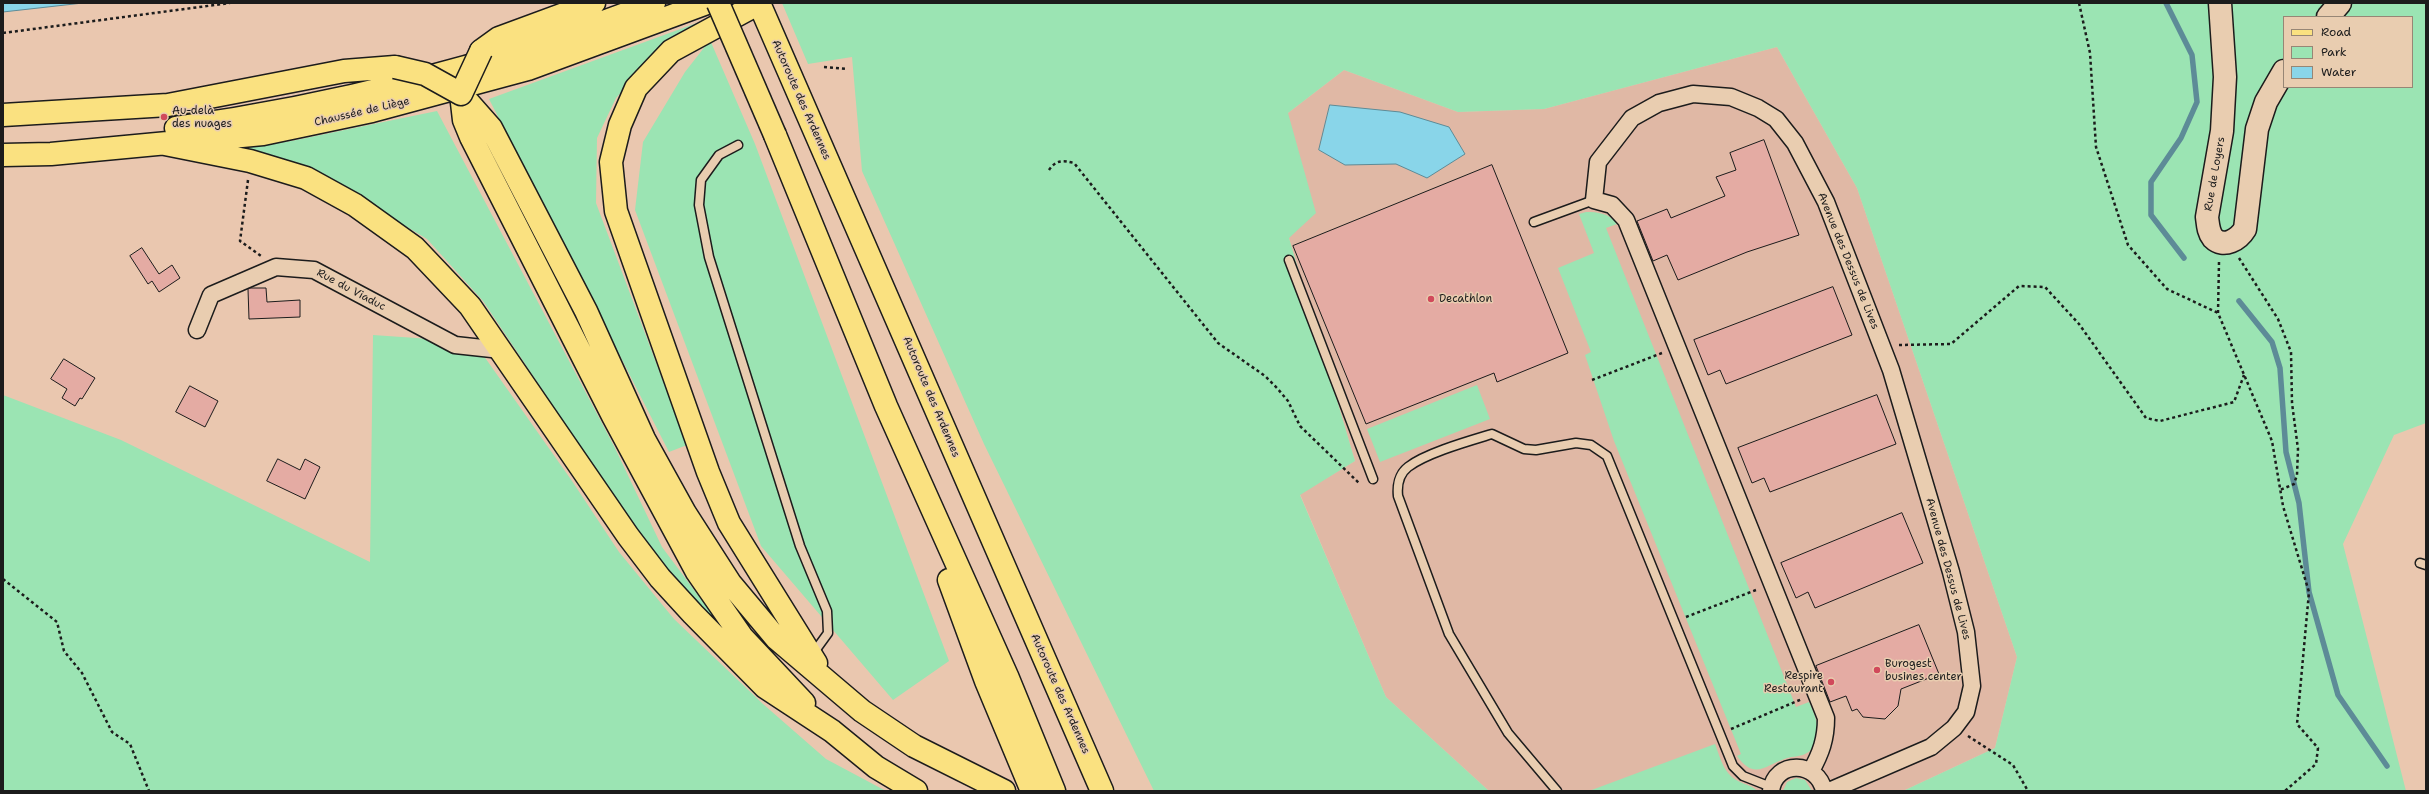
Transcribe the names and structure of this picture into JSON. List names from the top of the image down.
{
  "streets": {
    "main road": ["Autoroute des Ardennes", "Chaussée de Liège"],
    "street": ["Rue de Loyers", "Avenue des Dessus de Lives", "Rue du Viaduc"]
  },
  "places": [
    "Au-delà des nuages",
    "Decathlon",
    "Burogest busines center",
    "Respire Restaurant"
  ],
  "legend": ["Road", "Park", "Water"]
}
